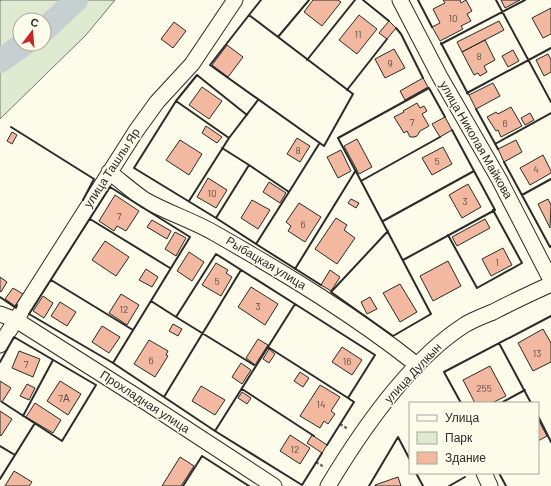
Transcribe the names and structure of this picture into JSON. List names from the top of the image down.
{
  "streets": {
    "street": [
      "улица Николая Майкова",
      "улица Ташлы Яр",
      "Рыбацкая улица",
      "улица Дулкын",
      "Прохладная улица"
    ]
  },
  "crossings": [
    ["улица Ташлы Яр", "Рыбацкая улица"],
    ["улица Ташлы Яр", "Прохладная улица"],
    ["Рыбацкая улица", "улица Дулкын"]
  ],
  "house_numbers": [
    "10",
    "11",
    "8",
    "9",
    "7",
    "6",
    "8",
    "5",
    "4",
    "10",
    "3",
    "7",
    "6",
    "1",
    "5",
    "3",
    "12",
    "13",
    "6",
    "16",
    "7",
    "255",
    "7А",
    "14",
    "12"
  ],
  "legend": ["Улица", "Парк", "Здание"],
  "north": "top"
}
